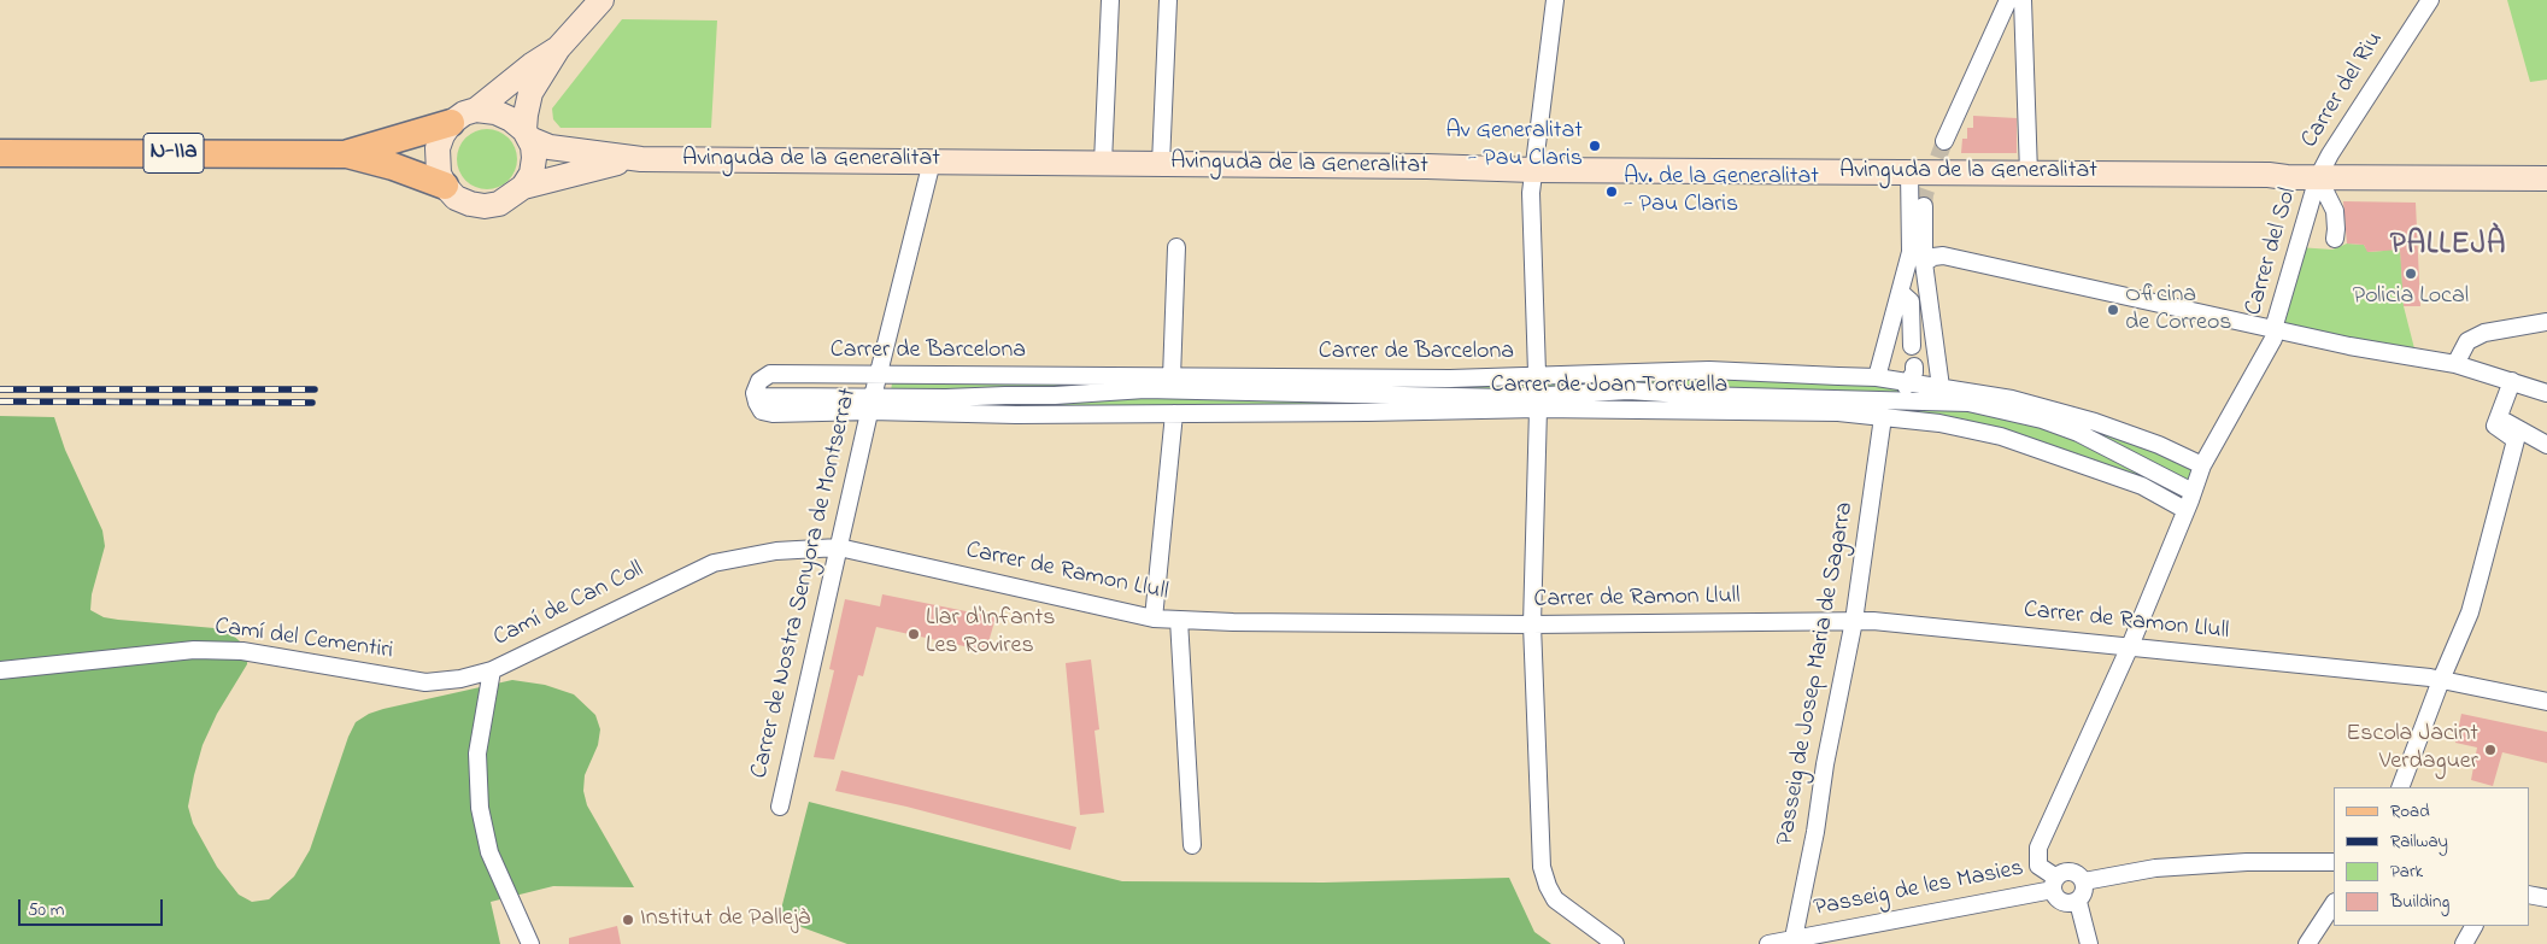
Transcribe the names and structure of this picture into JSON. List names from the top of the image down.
{
  "streets": {
    "main road": ["N-IIa", "Avinguda de la Generalitat"],
    "street": [
      "Carrer del Riu",
      "Carrer del Sol",
      "Carrer de Barcelona",
      "Carrer de Joan Torruella",
      "Carrer de Ramon Llull",
      "Carrer de Nostra Senyora de Montserrat",
      "Camí de Can Coll",
      "Camí del Cementiri",
      "Passeig de Josep Maria de Sagarra",
      "Passeig de les Masies"
    ]
  },
  "crossings": [
    ["Carrer del Riu", "Avinguda de la Generalitat"],
    ["Carrer del Riu", "Carrer del Sol"],
    ["N-IIa", "Avinguda de la Generalitat"],
    ["Avinguda de la Generalitat", "Carrer del Sol"],
    ["Avinguda de la Generalitat", "Carrer de Nostra Senyora de Montserrat"],
    ["Carrer del Sol", "Carrer de Barcelona"],
    ["Carrer del Sol", "Carrer de Joan Torruella"],
    ["Carrer del Sol", "Carrer de Ramon Llull"],
    ["Carrer del Sol", "Passeig de les Masies"],
    ["Carrer de Barcelona", "Carrer de Joan Torruella"],
    ["Carrer de Barcelona", "Carrer de Nostra Senyora de Montserrat"],
    ["Carrer de Joan Torruella", "Carrer de Nostra Senyora de Montserrat"],
    ["Carrer de Joan Torruella", "Passeig de Josep Maria de Sagarra"],
    ["Carrer de Ramon Llull", "Carrer de Nostra Senyora de Montserrat"],
    ["Carrer de Ramon Llull", "Camí de Can Coll"],
    ["Carrer de Ramon Llull", "Passeig de Josep Maria de Sagarra"],
    ["Carrer de Nostra Senyora de Montserrat", "Camí de Can Coll"],
    ["Camí de Can Coll", "Camí del Cementiri"],
    ["Passeig de Josep Maria de Sagarra", "Passeig de les Masies"]
  ],
  "districts": ["PALLEJÀ"],
  "places": [
    "Av Generalitat - Pau Claris",
    "Av. de la Generalitat - Pau Claris",
    "Policia Local",
    "Oficina de Correos",
    "Llar d'Infants Les Rovires",
    "Escola Jacint Verdaguer",
    "Institut de Pallejà"
  ],
  "legend": [
    "Road",
    "Railway",
    "Park",
    "Building"
  ],
  "scale_bar": "50 m"
}
